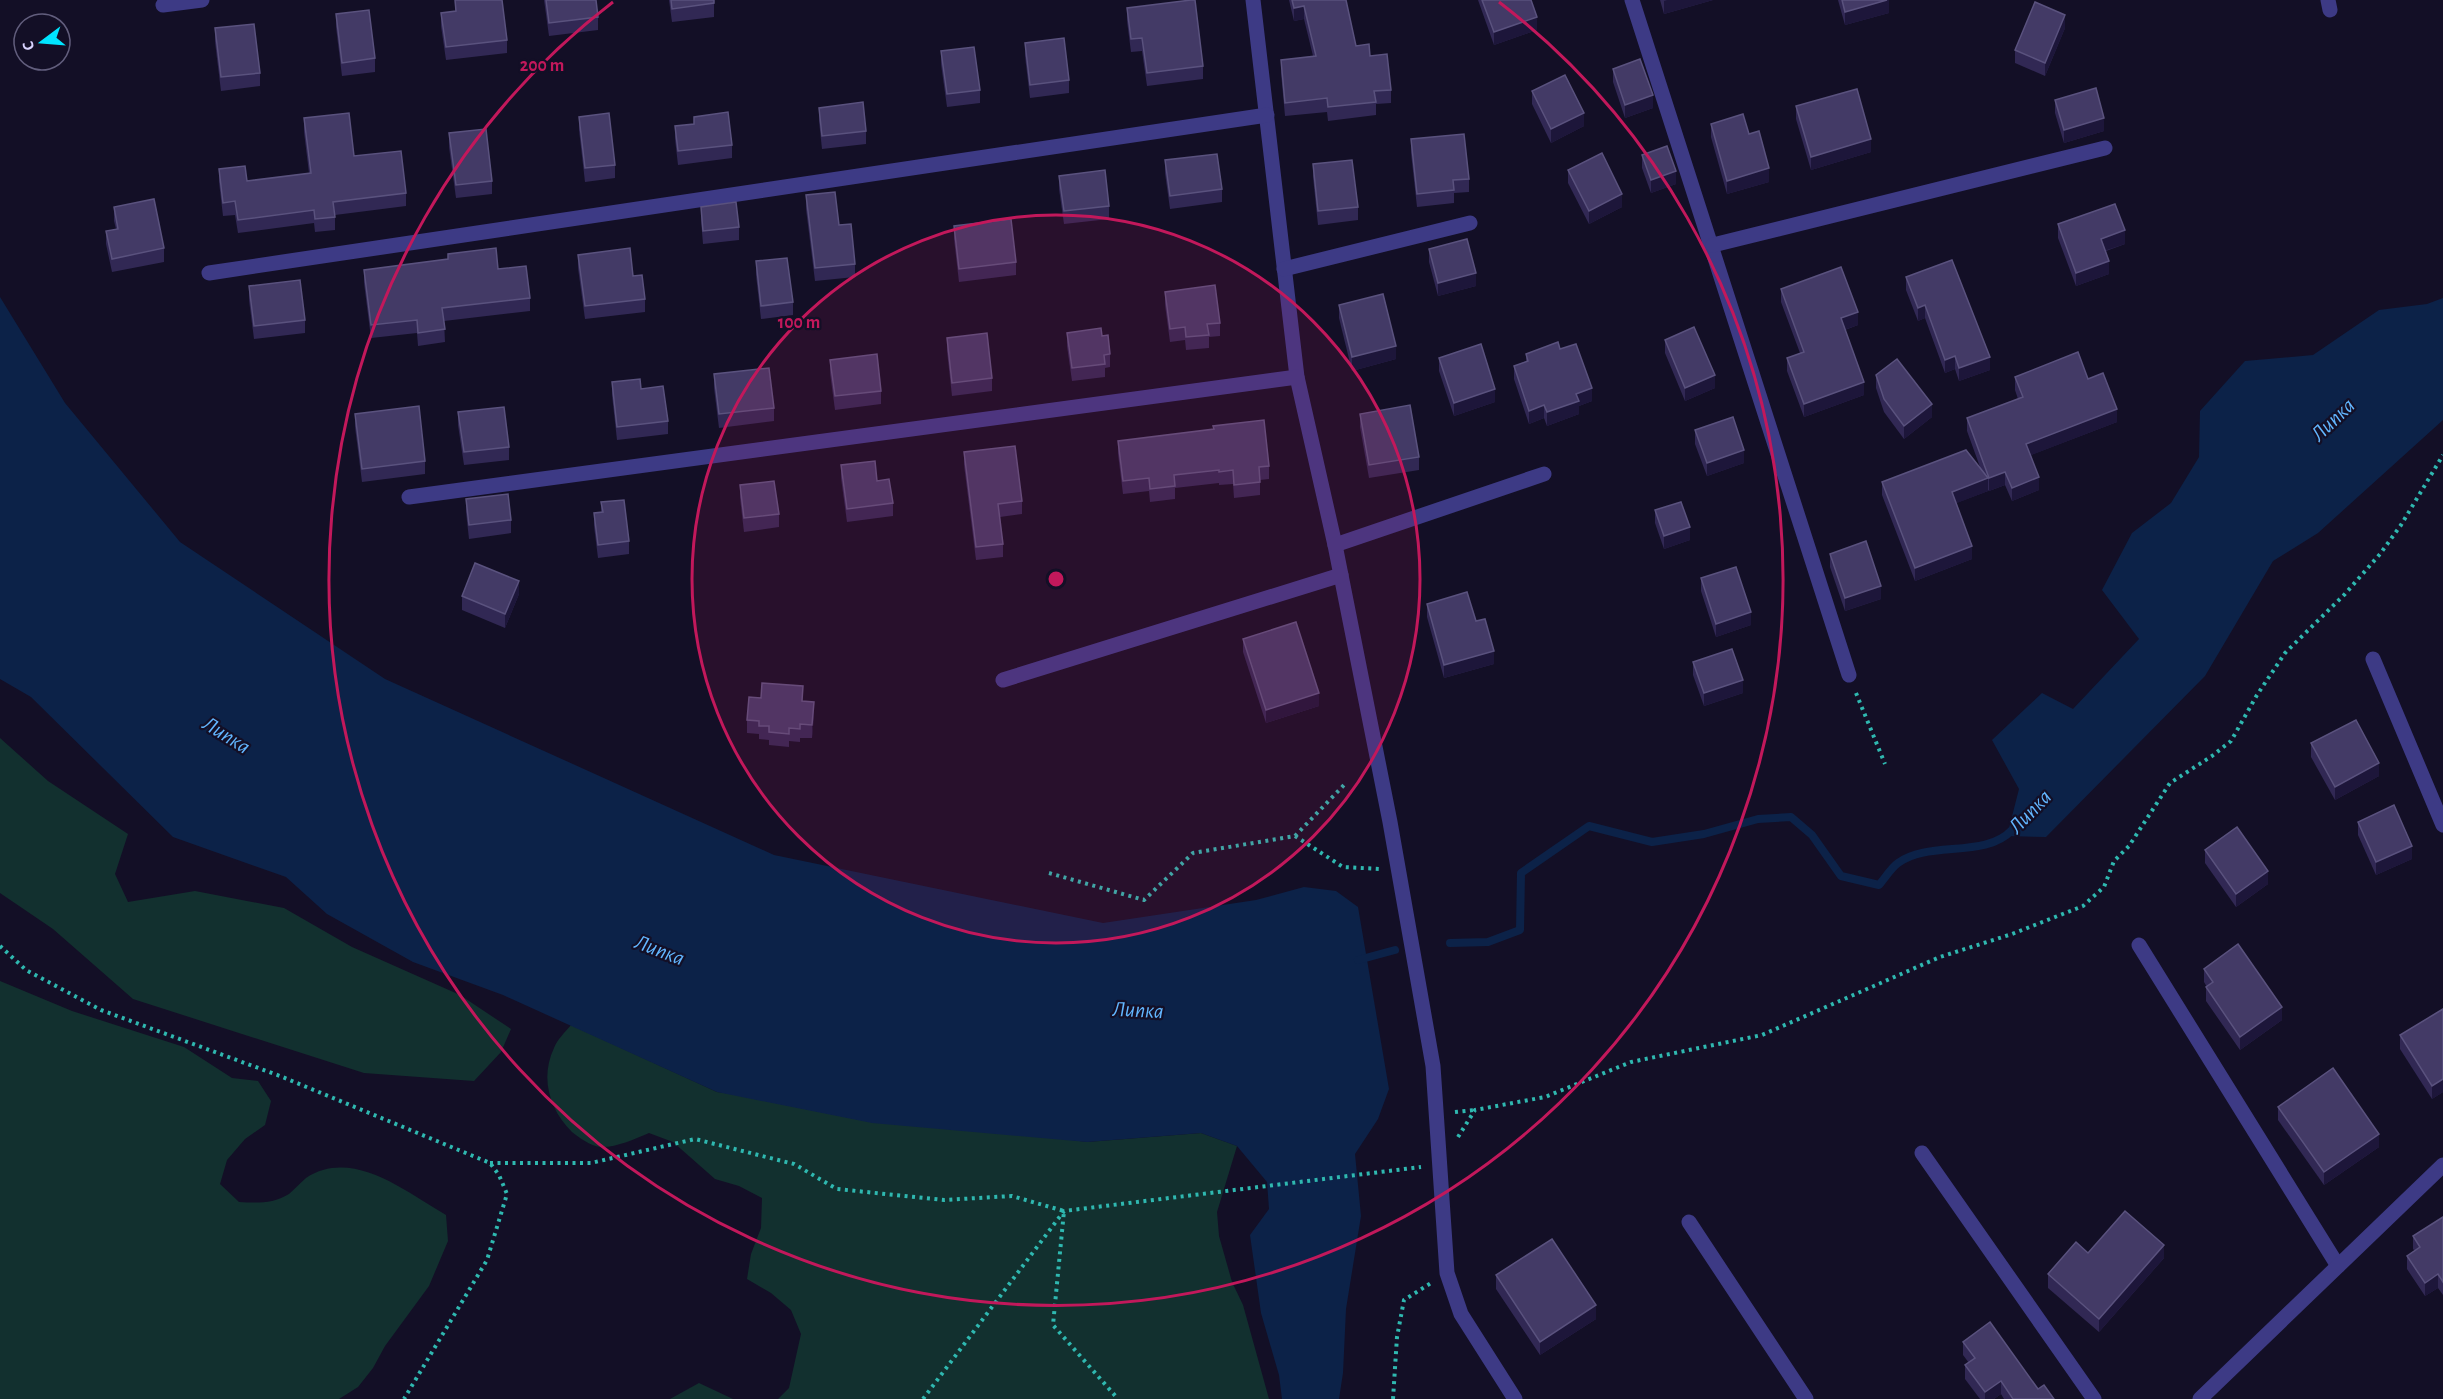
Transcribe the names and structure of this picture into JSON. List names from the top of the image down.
{
  "water": ["Липка"],
  "north": "left",
  "rings": ["200 m", "100 m"]
}
